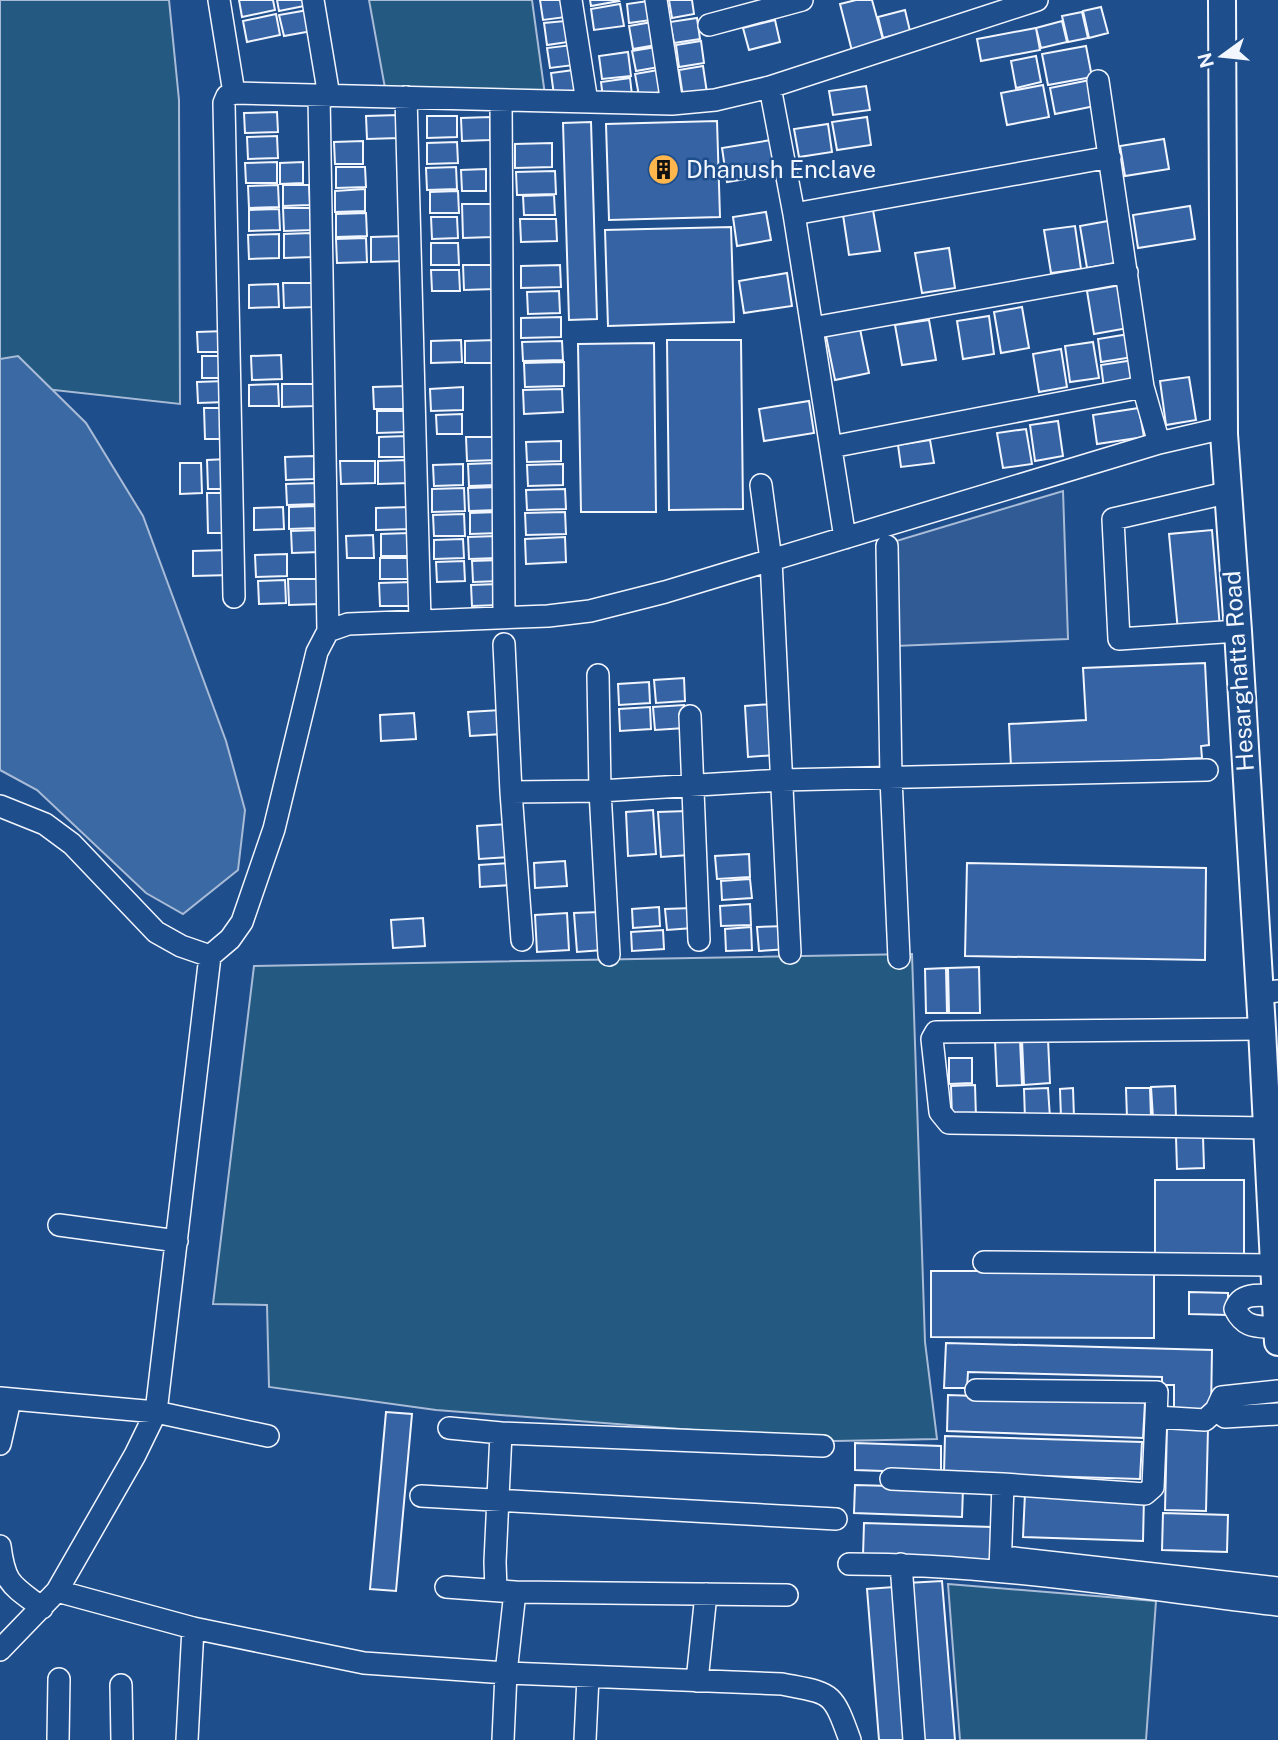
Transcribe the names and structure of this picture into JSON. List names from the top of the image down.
{
  "streets": {
    "main road": ["Hesarghatta Road"]
  },
  "places": {
    "building": ["Dhanush Enclave"]
  },
  "north": "left"
}
